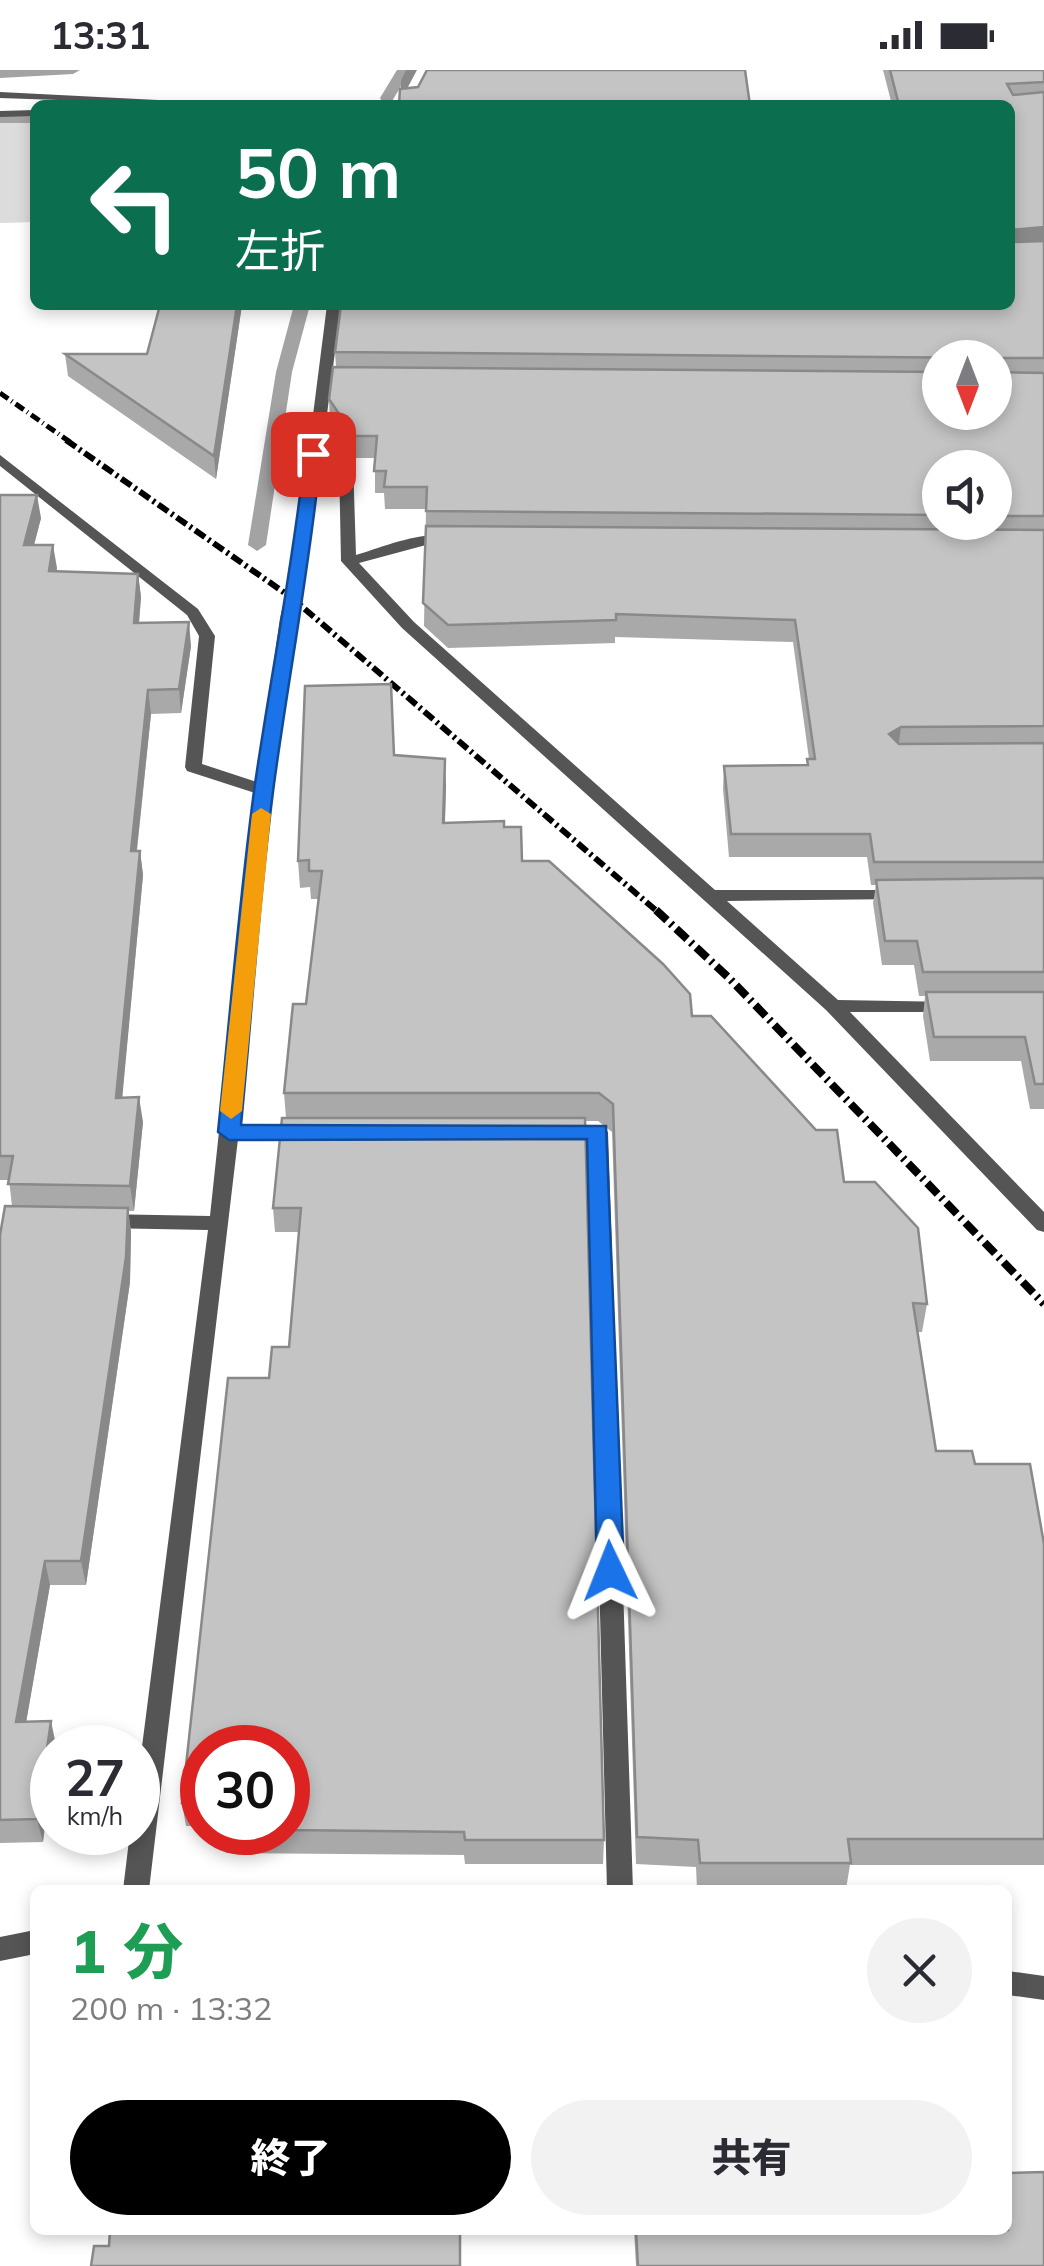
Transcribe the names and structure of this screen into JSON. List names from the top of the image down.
{
  "north": "bottom",
  "page": {
    "status": "13:31",
    "turn": ["50 m", "左折"],
    "speed": "27 km/h",
    "limit": "30",
    "heading": ["1 分", "200 m · 13:32"],
    "buttons": ["終了", "共有"]
  }
}
